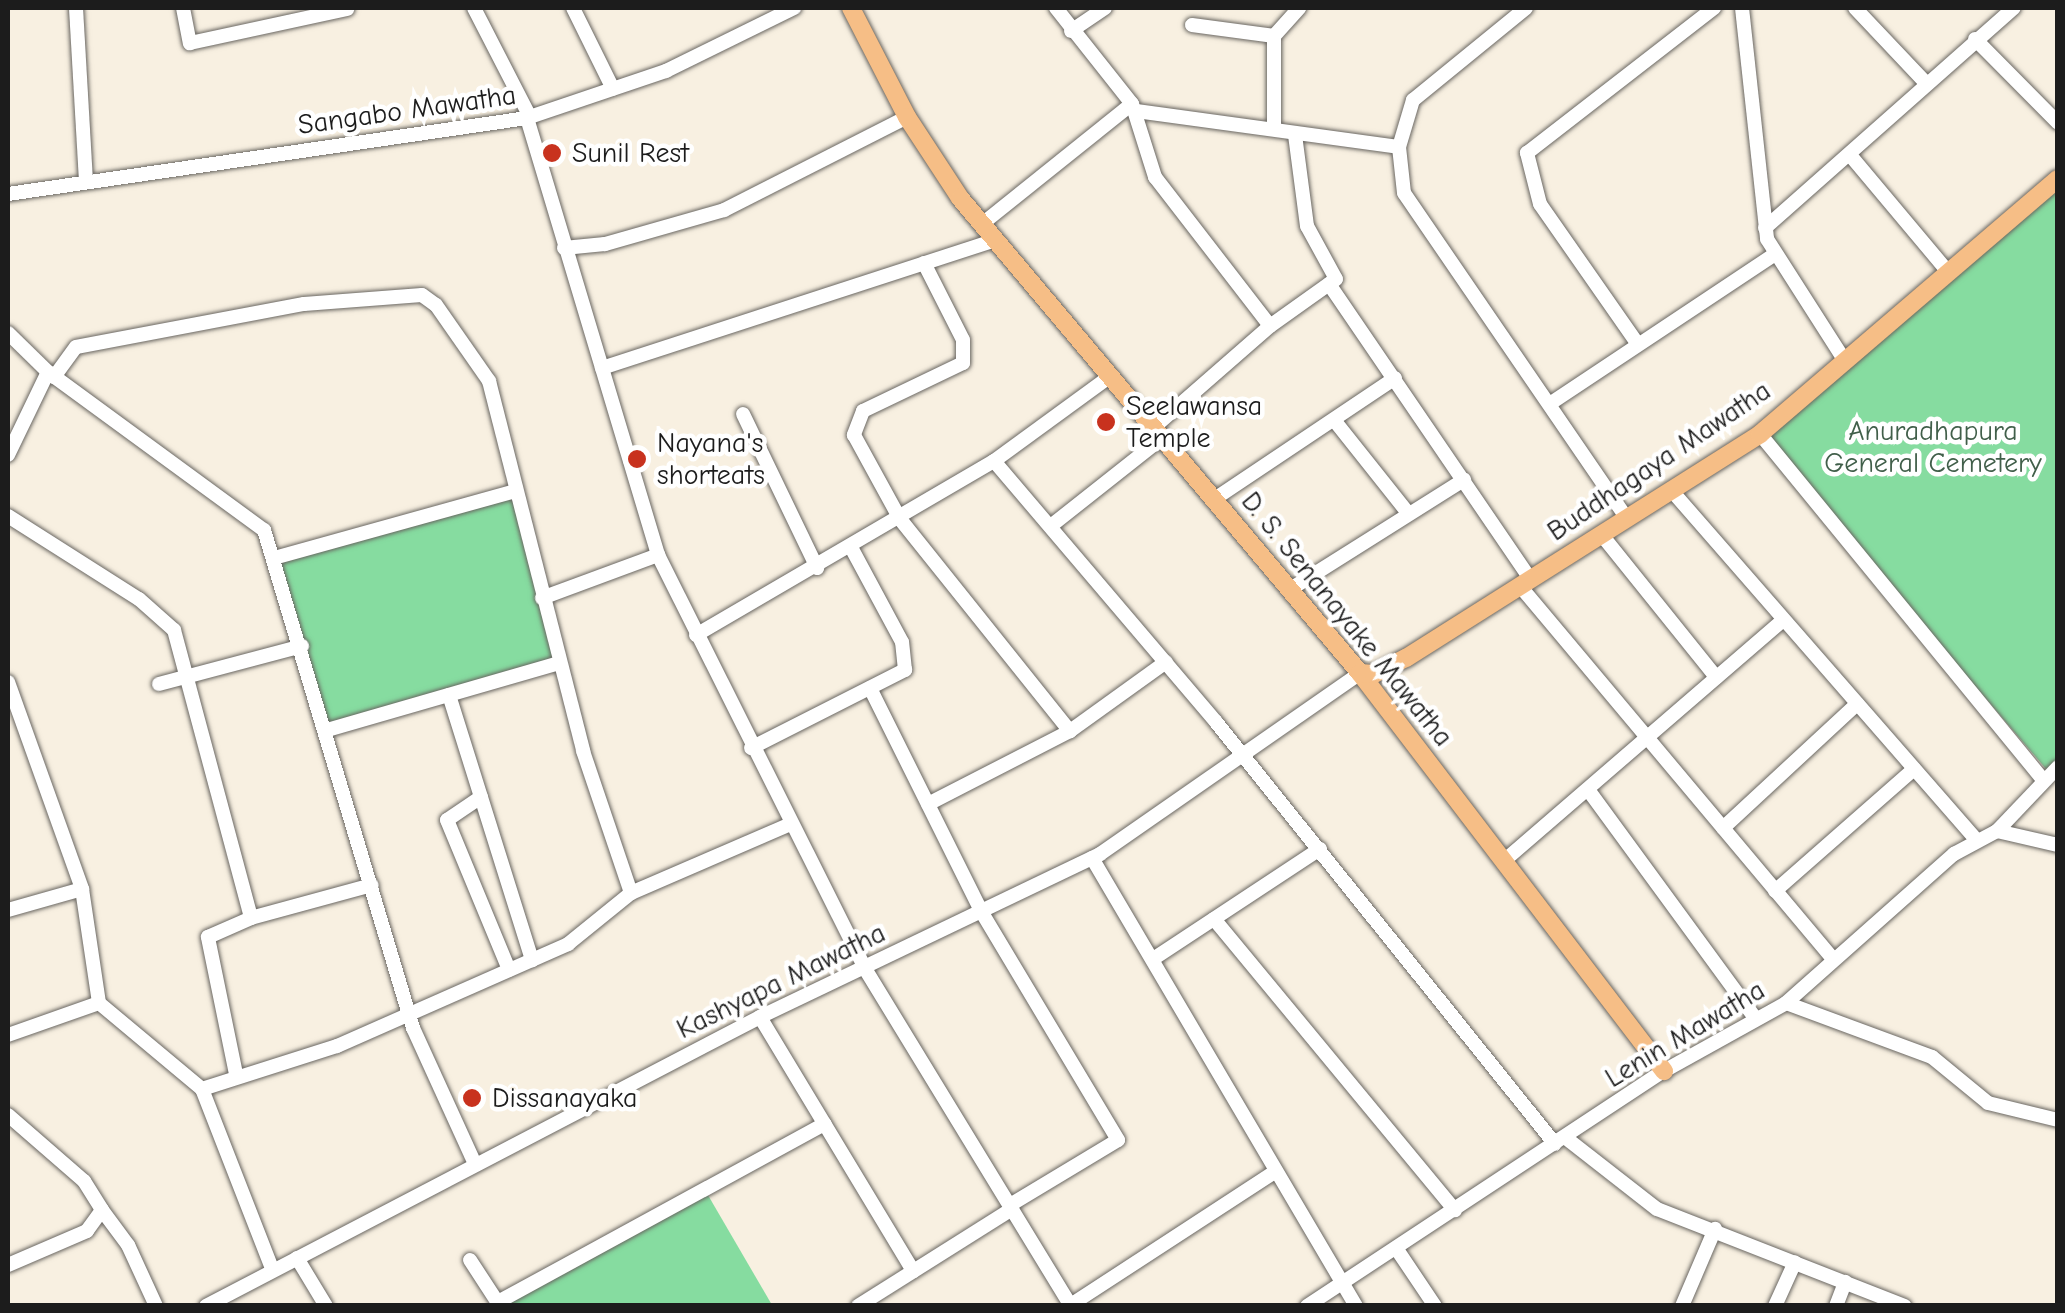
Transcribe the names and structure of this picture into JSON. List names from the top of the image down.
{
  "streets": {
    "main road": ["Buddhagaya Mawatha", "D. S. Senanayake Mawatha"],
    "street": ["Sangabo Mawatha", "Kashyapa Mawatha", "Lenin Mawatha"]
  },
  "crossings": [
    ["Buddhagaya Mawatha", "D. S. Senanayake Mawatha"],
    ["Buddhagaya Mawatha", "Kashyapa Mawatha"],
    ["D. S. Senanayake Mawatha", "Kashyapa Mawatha"],
    ["D. S. Senanayake Mawatha", "Lenin Mawatha"]
  ],
  "parks": ["Anuradhapura General Cemetery"],
  "places": [
    "Sunil Rest",
    "Seelawansa Temple",
    "Nayana's shorteats",
    "Dissanayaka"
  ]
}
